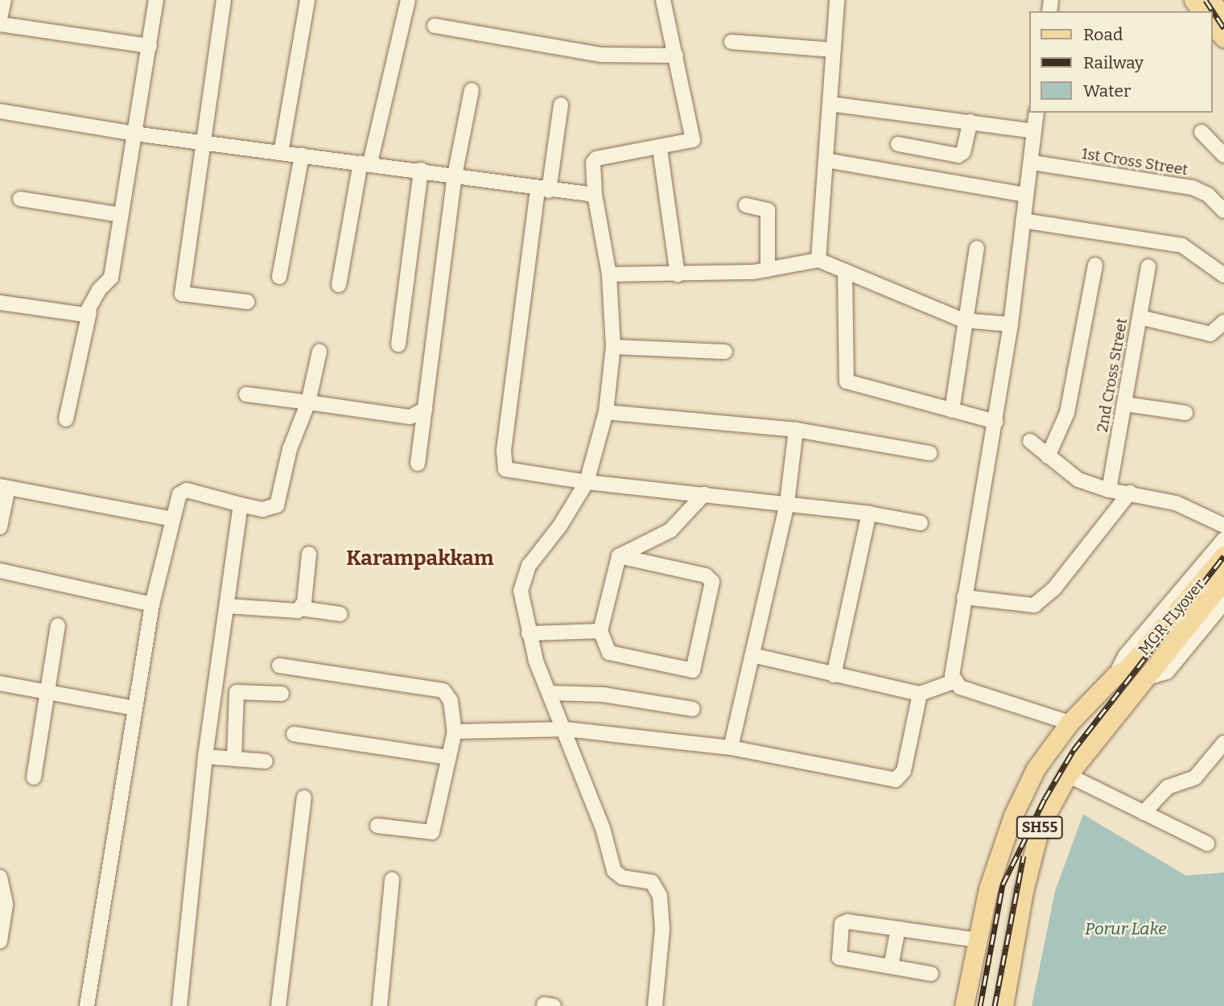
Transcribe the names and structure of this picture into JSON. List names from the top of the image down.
{
  "streets": {
    "main road": ["MGR FLyover", "SH55"],
    "street": ["1st Cross Street", "2nd Cross Street"]
  },
  "crossings": [
    ["MGR FLyover", "SH55"]
  ],
  "districts": ["Karampakkam"],
  "water": ["Porur Lake"],
  "legend": ["Road", "Railway", "Water"]
}
